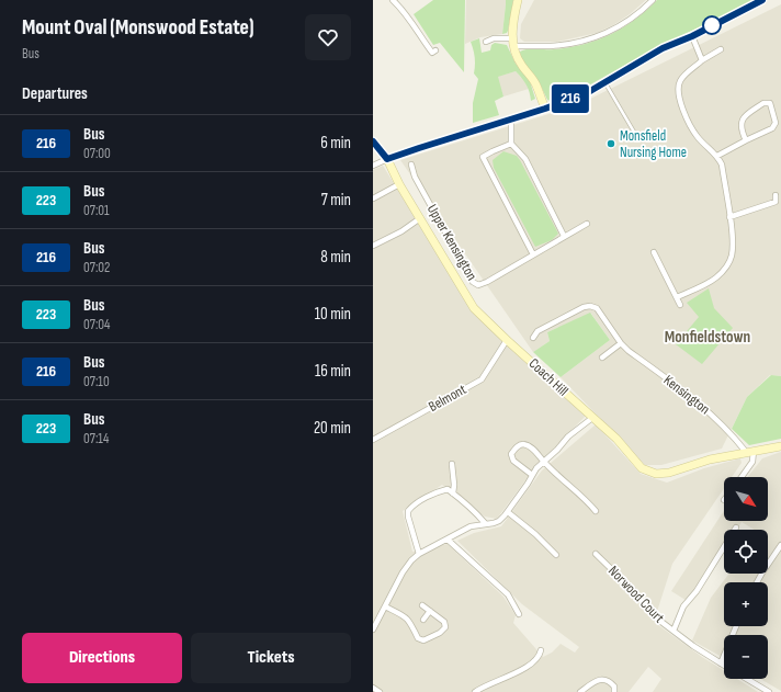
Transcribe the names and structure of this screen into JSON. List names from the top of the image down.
{
  "streets": {
    "street": [
      "Upper Kensington",
      "Coach Hill",
      "Kensington",
      "Belmont",
      "Norwood Court"
    ]
  },
  "crossings": [
    ["Coach Hill", "Kensington"],
    ["Coach Hill", "Belmont"]
  ],
  "districts": ["Monfieldstown"],
  "places": ["Monsfield Nursing Home"],
  "lines": ["bus line 216"],
  "north": "bottom right",
  "page": {
    "heading": [
      ["Mount Oval (Monswood Estate)", "Bus"],
      "Departures"
    ],
    "on_map": "216",
    "list": [
      {
        "mark": "216",
        "name": "Bus",
        "note": "07:00",
        "value": "6 min"
      },
      {
        "mark": "223",
        "name": "Bus",
        "note": "07:01",
        "value": "7 min"
      },
      {
        "mark": "216",
        "name": "Bus",
        "note": "07:02",
        "value": "8 min"
      },
      {
        "mark": "223",
        "name": "Bus",
        "note": "07:04",
        "value": "10 min"
      },
      {
        "mark": "216",
        "name": "Bus",
        "note": "07:10",
        "value": "16 min"
      },
      {
        "mark": "223",
        "name": "Bus",
        "note": "07:14",
        "value": "20 min"
      }
    ],
    "map_buttons": ["+", "−"],
    "buttons": ["Directions", "Tickets"]
  }
}
